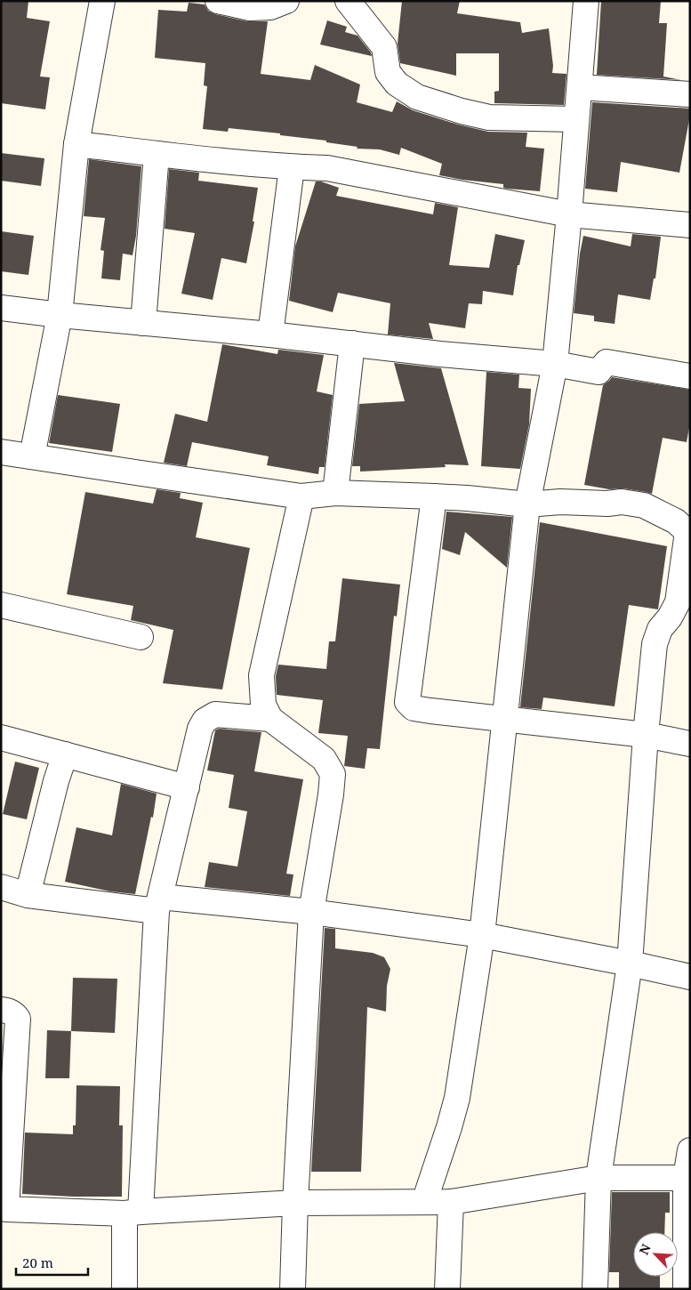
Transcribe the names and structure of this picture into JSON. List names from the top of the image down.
{
  "scale_bar": "20 m",
  "north": "top left"
}
